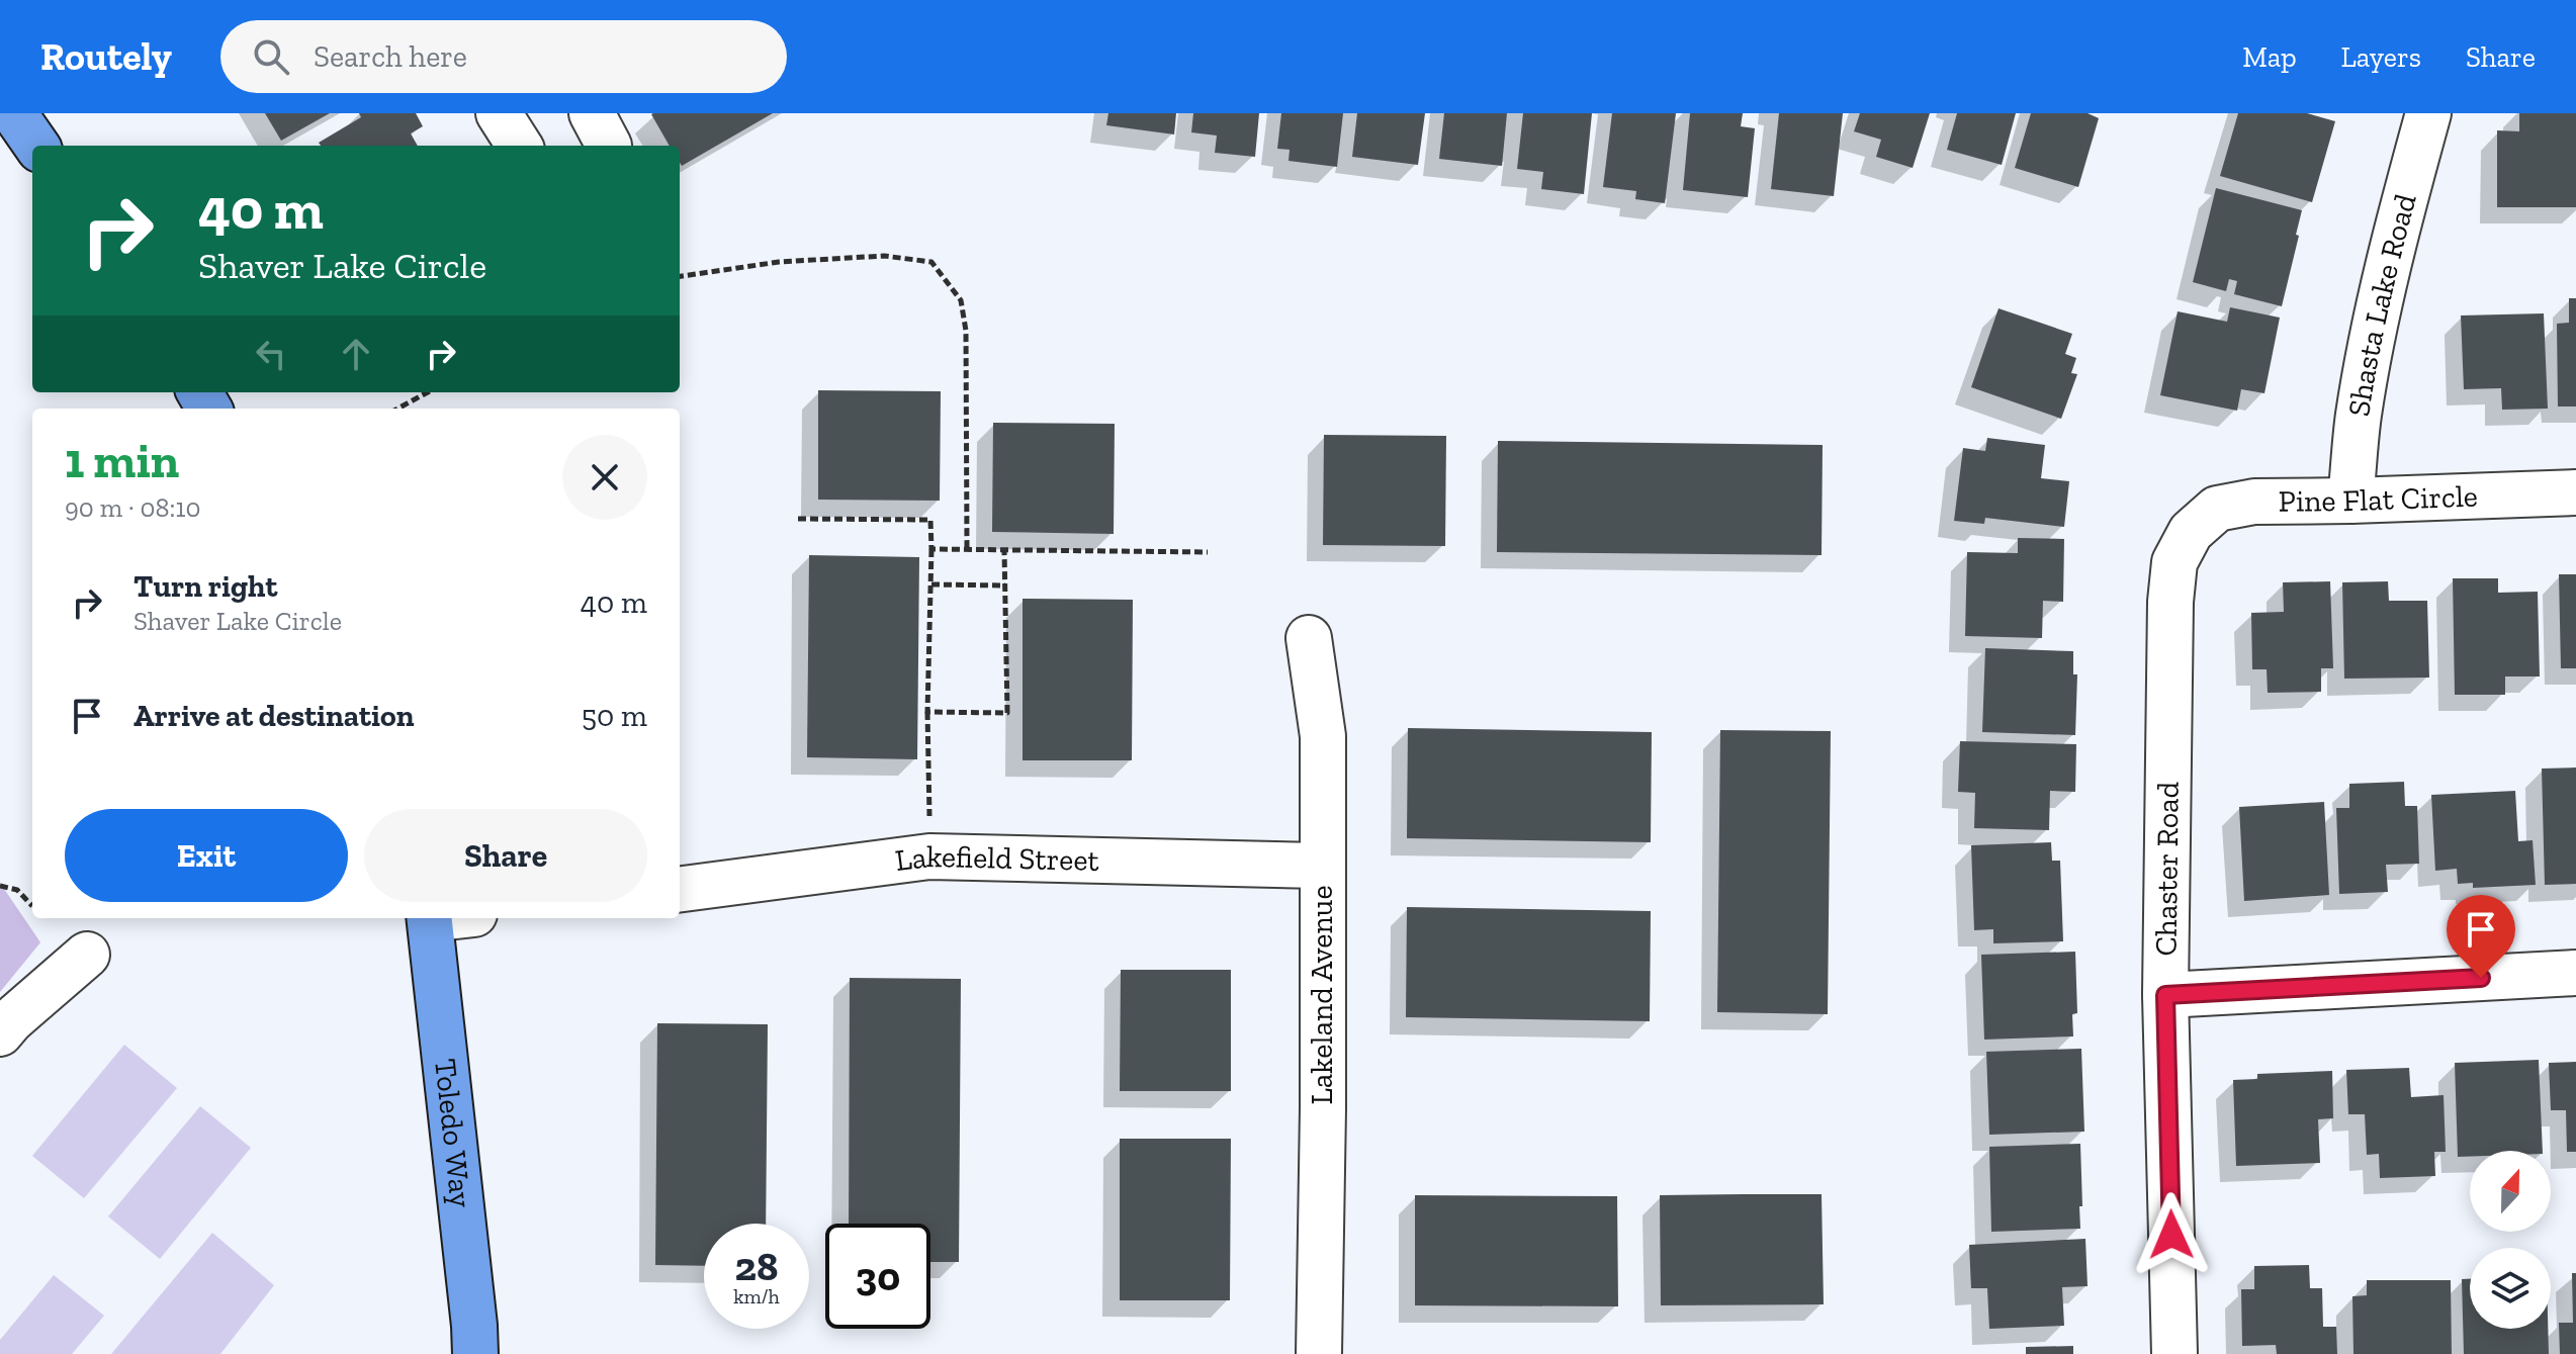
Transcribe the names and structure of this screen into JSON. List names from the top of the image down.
{
  "streets": {
    "main road": ["Toledo Way"],
    "street": [
      "Shasta Lake Road",
      "Pine Flat Circle",
      "Lakefield Street",
      "Chaster Road",
      "Lakeland Avenue"
    ]
  },
  "crossings": [
    ["Shasta Lake Road", "Pine Flat Circle"],
    ["Pine Flat Circle", "Chaster Road"],
    ["Lakefield Street", "Lakeland Avenue"]
  ],
  "north": "top",
  "page": {
    "header": "Routely",
    "search": "Search here",
    "nav": ["Map", "Layers", "Share"],
    "turn": ["40 m", "Shaver Lake Circle"],
    "heading": ["1 min", "90 m · 08:10"],
    "list": [
      {
        "name": "Turn right",
        "note": "Shaver Lake Circle",
        "value": "40 m"
      },
      {
        "name": "Arrive at destination",
        "value": "50 m"
      }
    ],
    "buttons": ["Exit", "Share"],
    "speed": "28 km/h",
    "limit": "30"
  }
}
